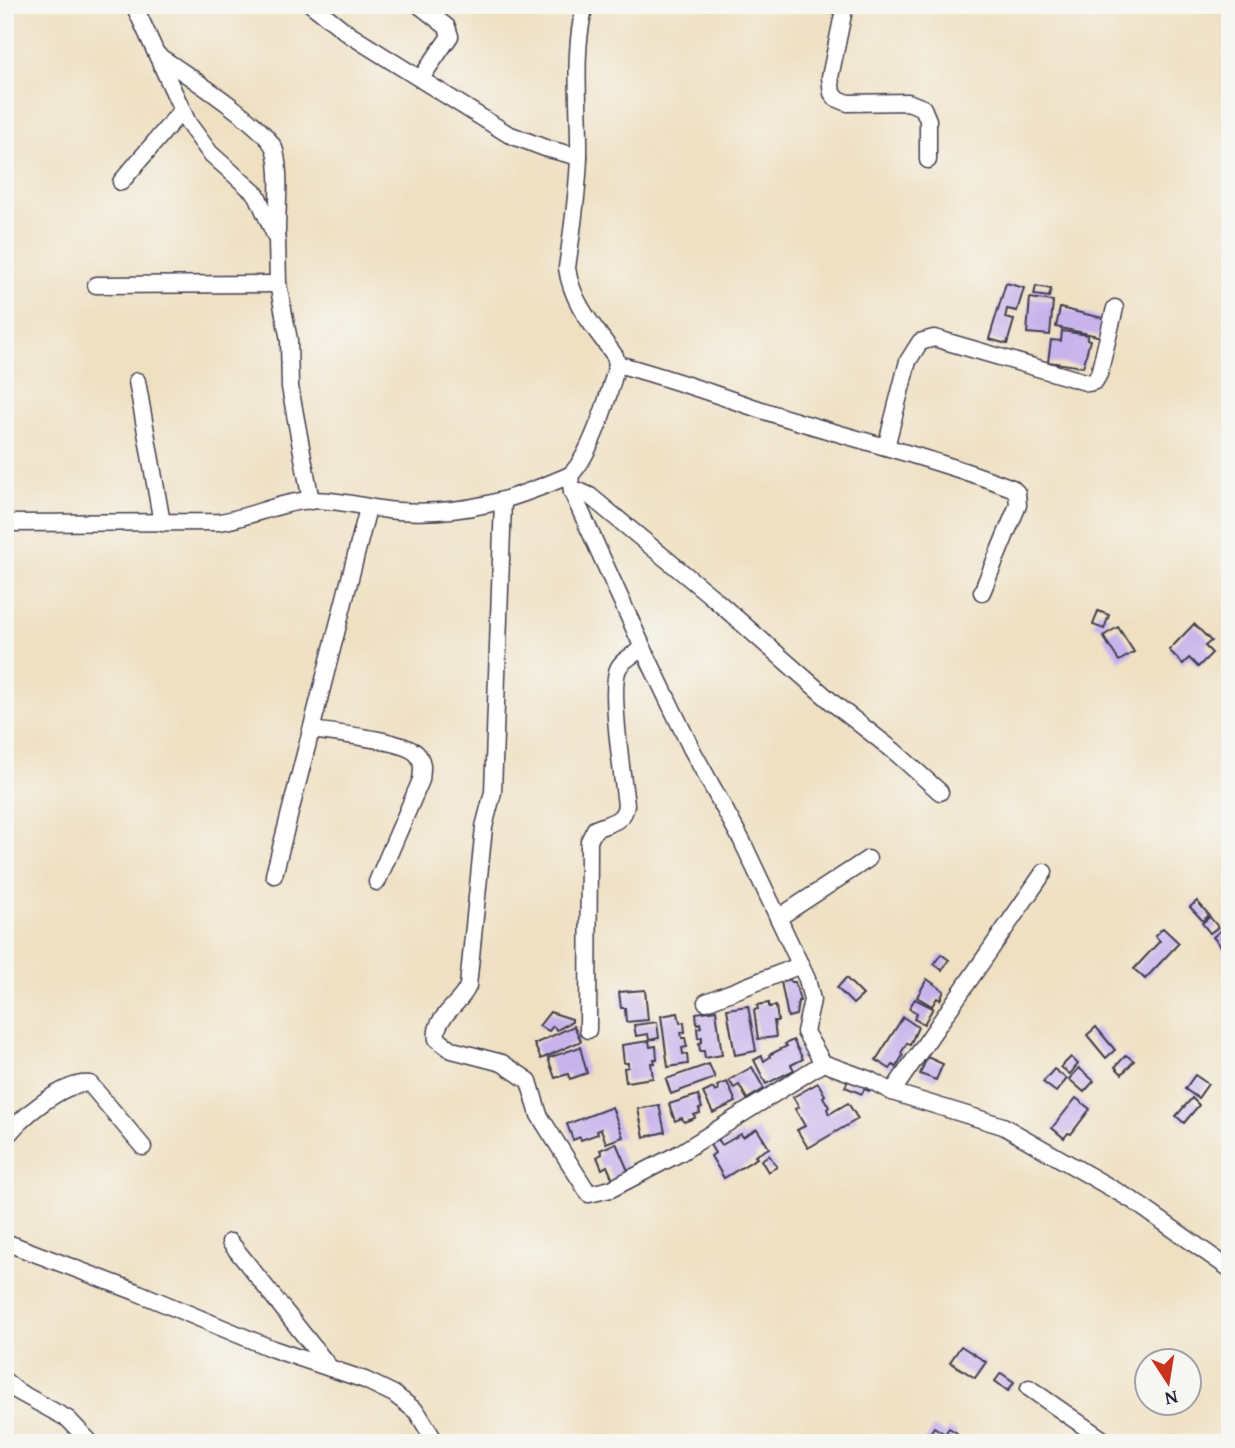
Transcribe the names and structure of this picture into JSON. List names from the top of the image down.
{
  "north": "bottom"
}
